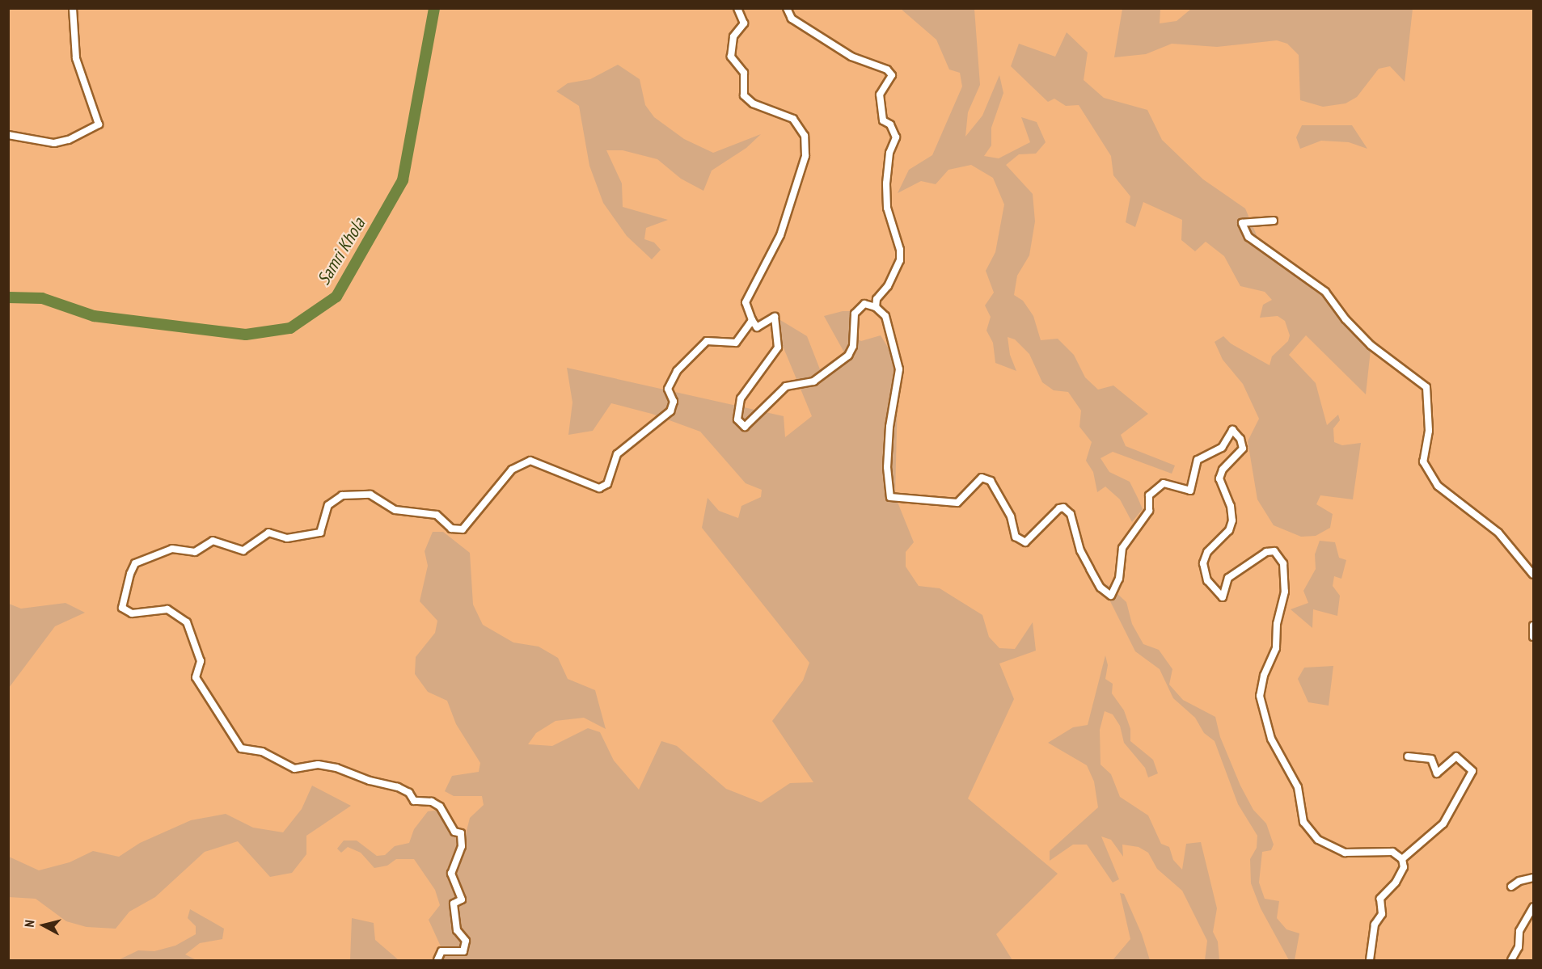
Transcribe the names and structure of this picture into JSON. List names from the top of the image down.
{
  "water": ["Samri Khola"],
  "north": "left"
}
